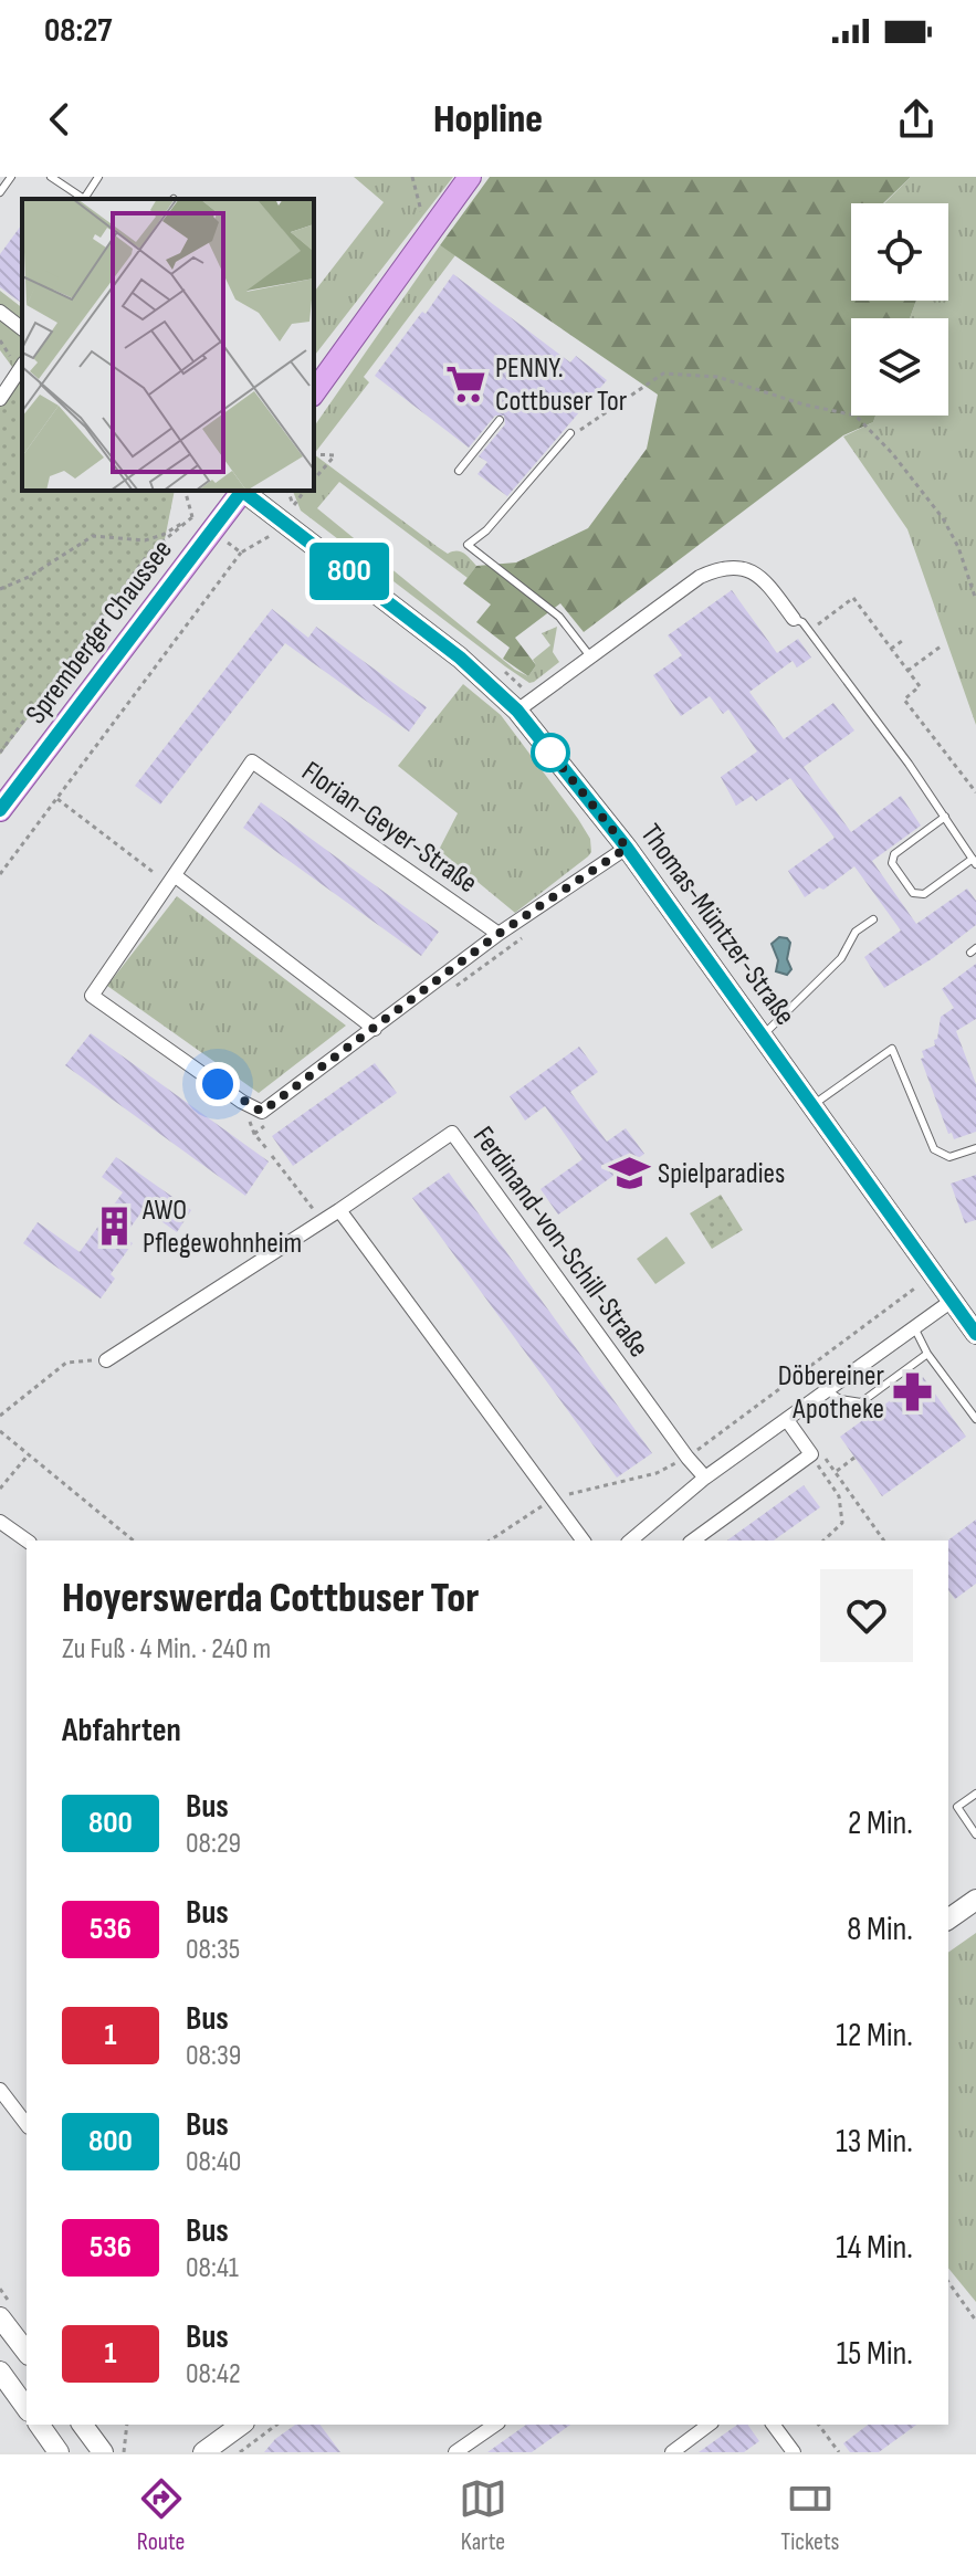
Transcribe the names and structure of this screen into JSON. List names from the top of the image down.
{
  "streets": {
    "main road": ["Spremberger Chaussee"],
    "street": ["Florian-Geyer-Straße", "Thomas-Müntzer-Straße", "Ferdinand-von-Schill-Straße"]
  },
  "places": {
    "supermarket": ["PENNY. Cottbuser Tor"],
    "school or university": ["Spielparadies"],
    "building": ["AWO Pflegewohnheim"],
    "pharmacy": ["Döbereiner Apotheke"]
  },
  "lines": ["bus line 800"],
  "page": {
    "status": "08:27",
    "header": "Hopline",
    "on_map": "800",
    "heading": [
      ["Hoyerswerda Cottbuser Tor", "Zu Fuß · 4 Min. · 240 m"],
      "Abfahrten"
    ],
    "list": [
      {
        "mark": "800",
        "name": "Bus",
        "note": "08:29",
        "value": "2 Min."
      },
      {
        "mark": "536",
        "name": "Bus",
        "note": "08:35",
        "value": "8 Min."
      },
      {
        "mark": "1",
        "name": "Bus",
        "note": "08:39",
        "value": "12 Min."
      },
      {
        "mark": "800",
        "name": "Bus",
        "note": "08:40",
        "value": "13 Min."
      },
      {
        "mark": "536",
        "name": "Bus",
        "note": "08:41",
        "value": "14 Min."
      },
      {
        "mark": "1",
        "name": "Bus",
        "note": "08:42",
        "value": "15 Min."
      }
    ],
    "tabs": ["Route", "Karte", "Tickets"]
  }
}
